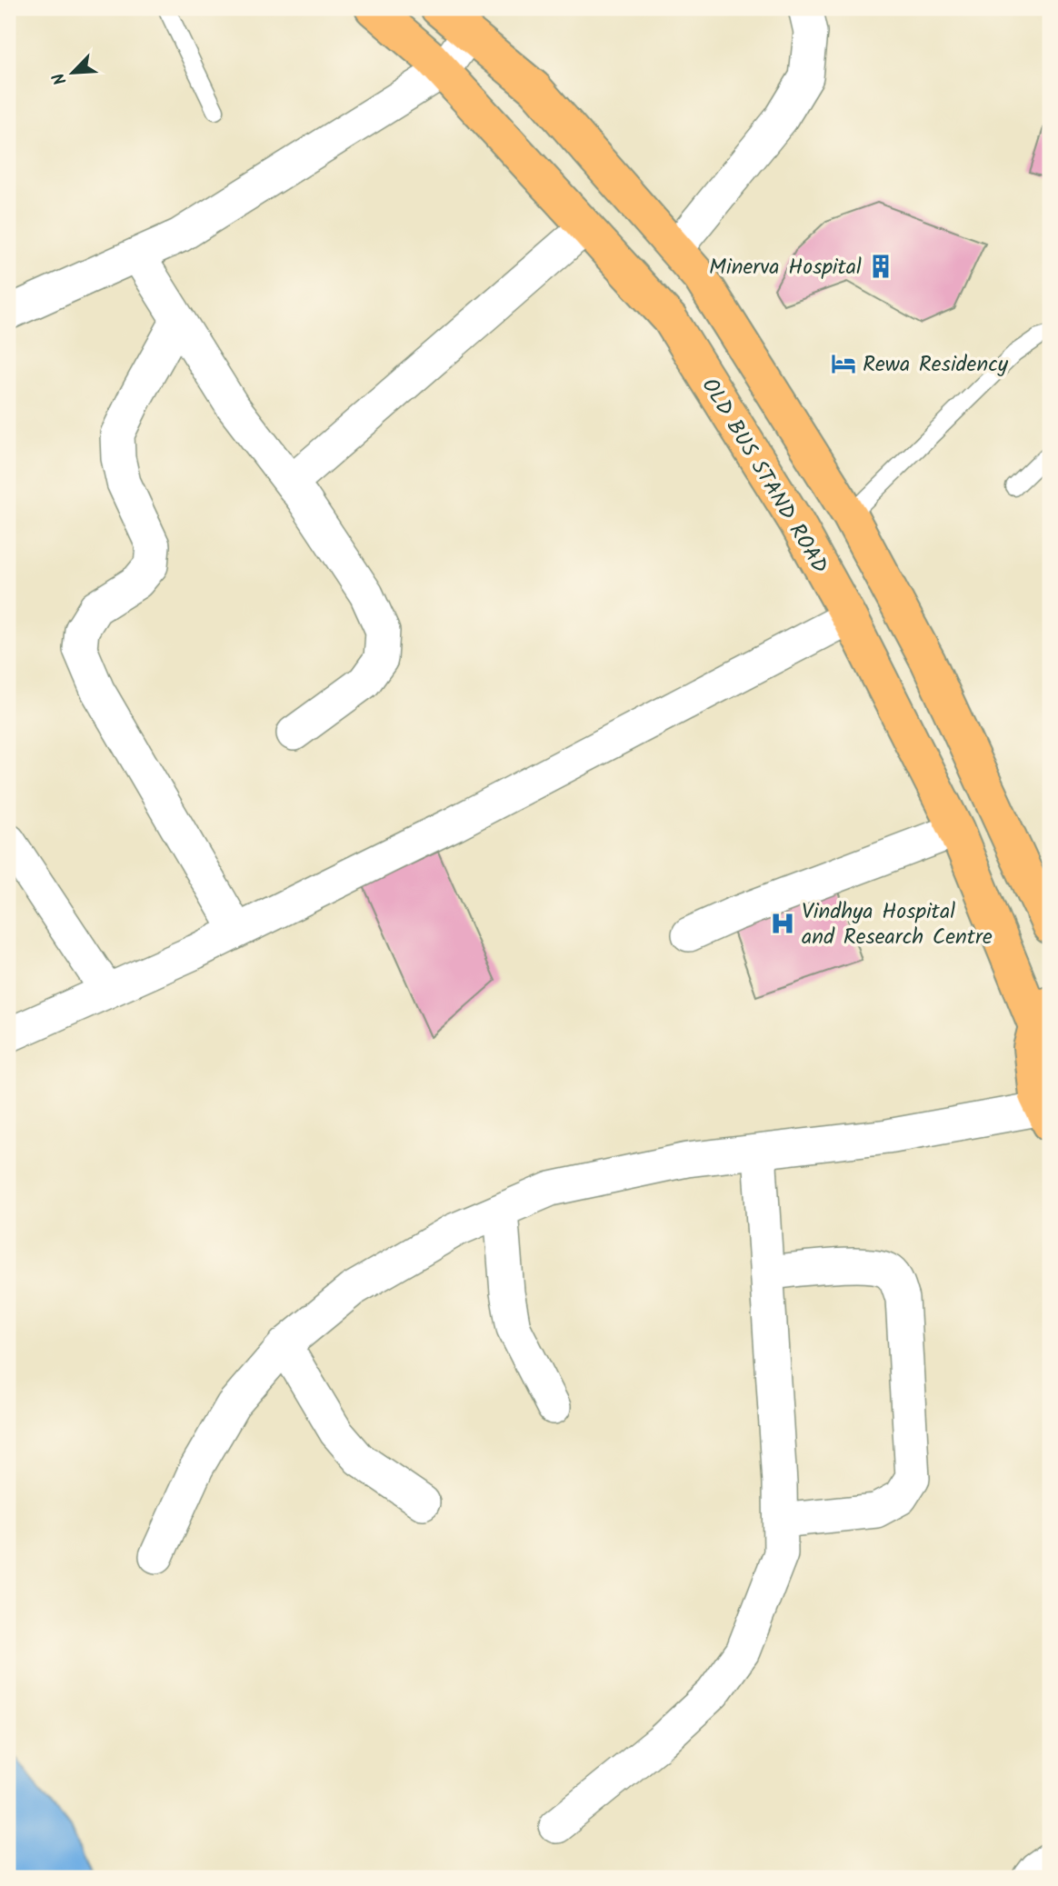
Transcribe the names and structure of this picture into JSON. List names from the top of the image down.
{
  "streets": {
    "main road": ["OLD BUS STAND ROAD"]
  },
  "places": {
    "building": ["Minerva Hospital"],
    "hotel": ["Rewa Residency"],
    "hospital": ["Vindhya Hospital and Research Centre"]
  },
  "north": "bottom left"
}
